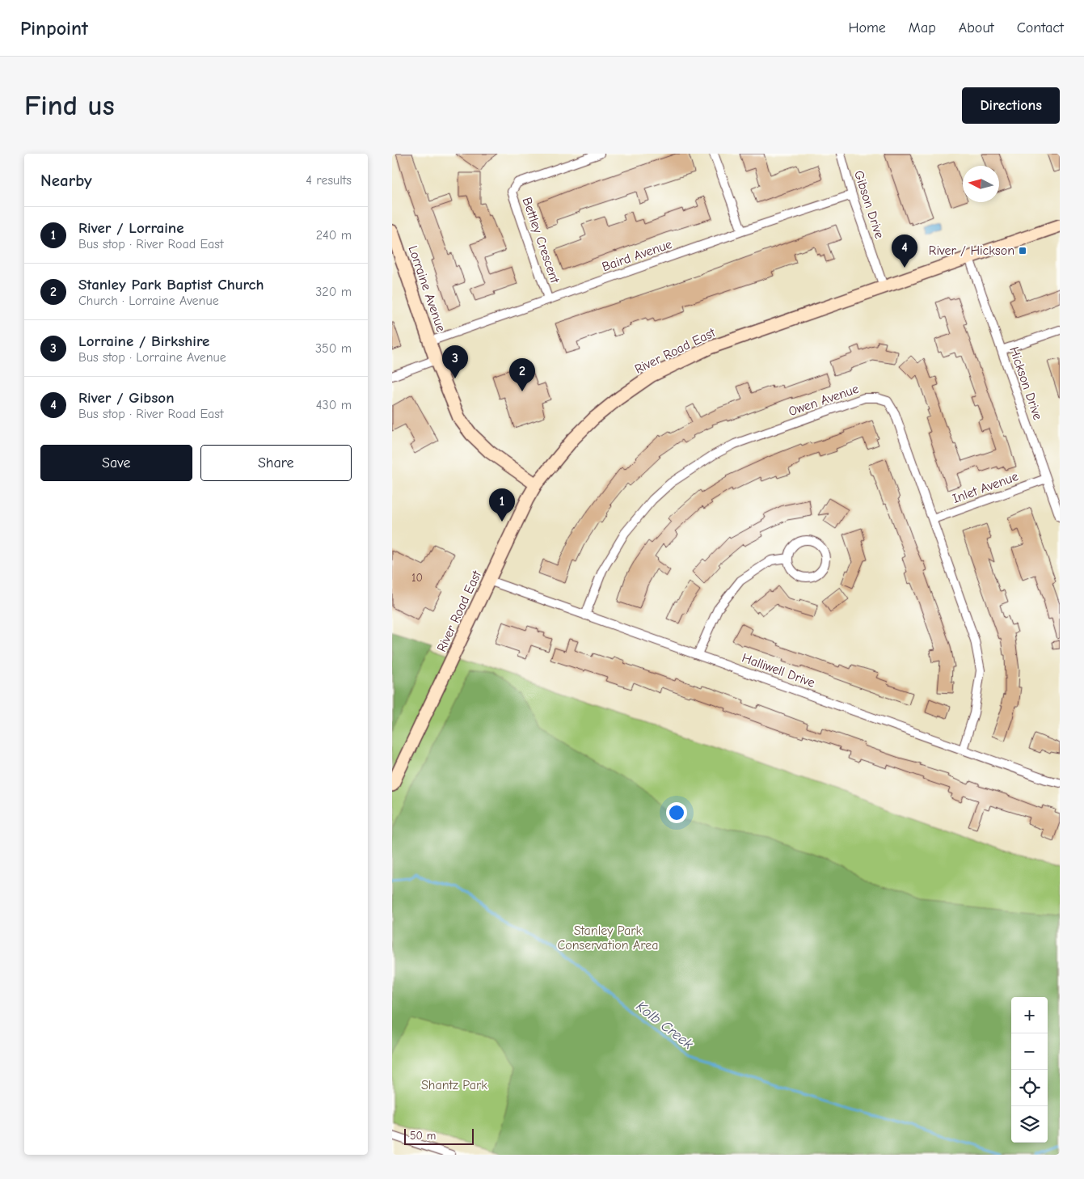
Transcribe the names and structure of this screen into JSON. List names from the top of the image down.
{
  "streets": {
    "street": [
      "Gibson Drive",
      "Bettley Crescent",
      "Baird Avenue",
      "Lorraine Avenue",
      "River Road East",
      "Hickson Drive",
      "Owen Avenue",
      "Inlet Avenue",
      "Halliwell Drive"
    ]
  },
  "crossings": [
    ["Gibson Drive", "Baird Avenue"],
    ["Gibson Drive", "River Road East"],
    ["Bettley Crescent", "Baird Avenue"],
    ["Baird Avenue", "Lorraine Avenue"],
    ["Lorraine Avenue", "River Road East"],
    ["River Road East", "Hickson Drive"],
    ["River Road East", "Halliwell Drive"],
    ["Hickson Drive", "Inlet Avenue"],
    ["Owen Avenue", "Inlet Avenue"],
    ["Owen Avenue", "Halliwell Drive"]
  ],
  "water": ["Kolb Creek"],
  "parks": ["Stanley Park Conservation Area", "Shantz Park"],
  "places": {
    "transit": ["River / Hickson"]
  },
  "house_numbers": ["10"],
  "scale_bar": "50 m",
  "north": "left",
  "page": {
    "header": "Pinpoint",
    "nav": [
      "Home",
      "Map",
      "About",
      "Contact"
    ],
    "buttons": [
      "Directions",
      ["Save", "Share"]
    ],
    "title": "Find us",
    "heading": ["Nearby", "4 results"],
    "list": [
      {
        "mark": "1",
        "name": "River / Lorraine",
        "note": "Bus stop · River Road East",
        "value": "240 m"
      },
      {
        "mark": "2",
        "name": "Stanley Park Baptist Church",
        "note": "Church · Lorraine Avenue",
        "value": "320 m"
      },
      {
        "mark": "3",
        "name": "Lorraine / Birkshire",
        "note": "Bus stop · Lorraine Avenue",
        "value": "350 m"
      },
      {
        "mark": "4",
        "name": "River / Gibson",
        "note": "Bus stop · River Road East",
        "value": "430 m"
      }
    ],
    "pins": [
      "4",
      "3",
      "2",
      "1"
    ],
    "map_buttons": ["+", "−"],
    "scale": "50 m"
  }
}
